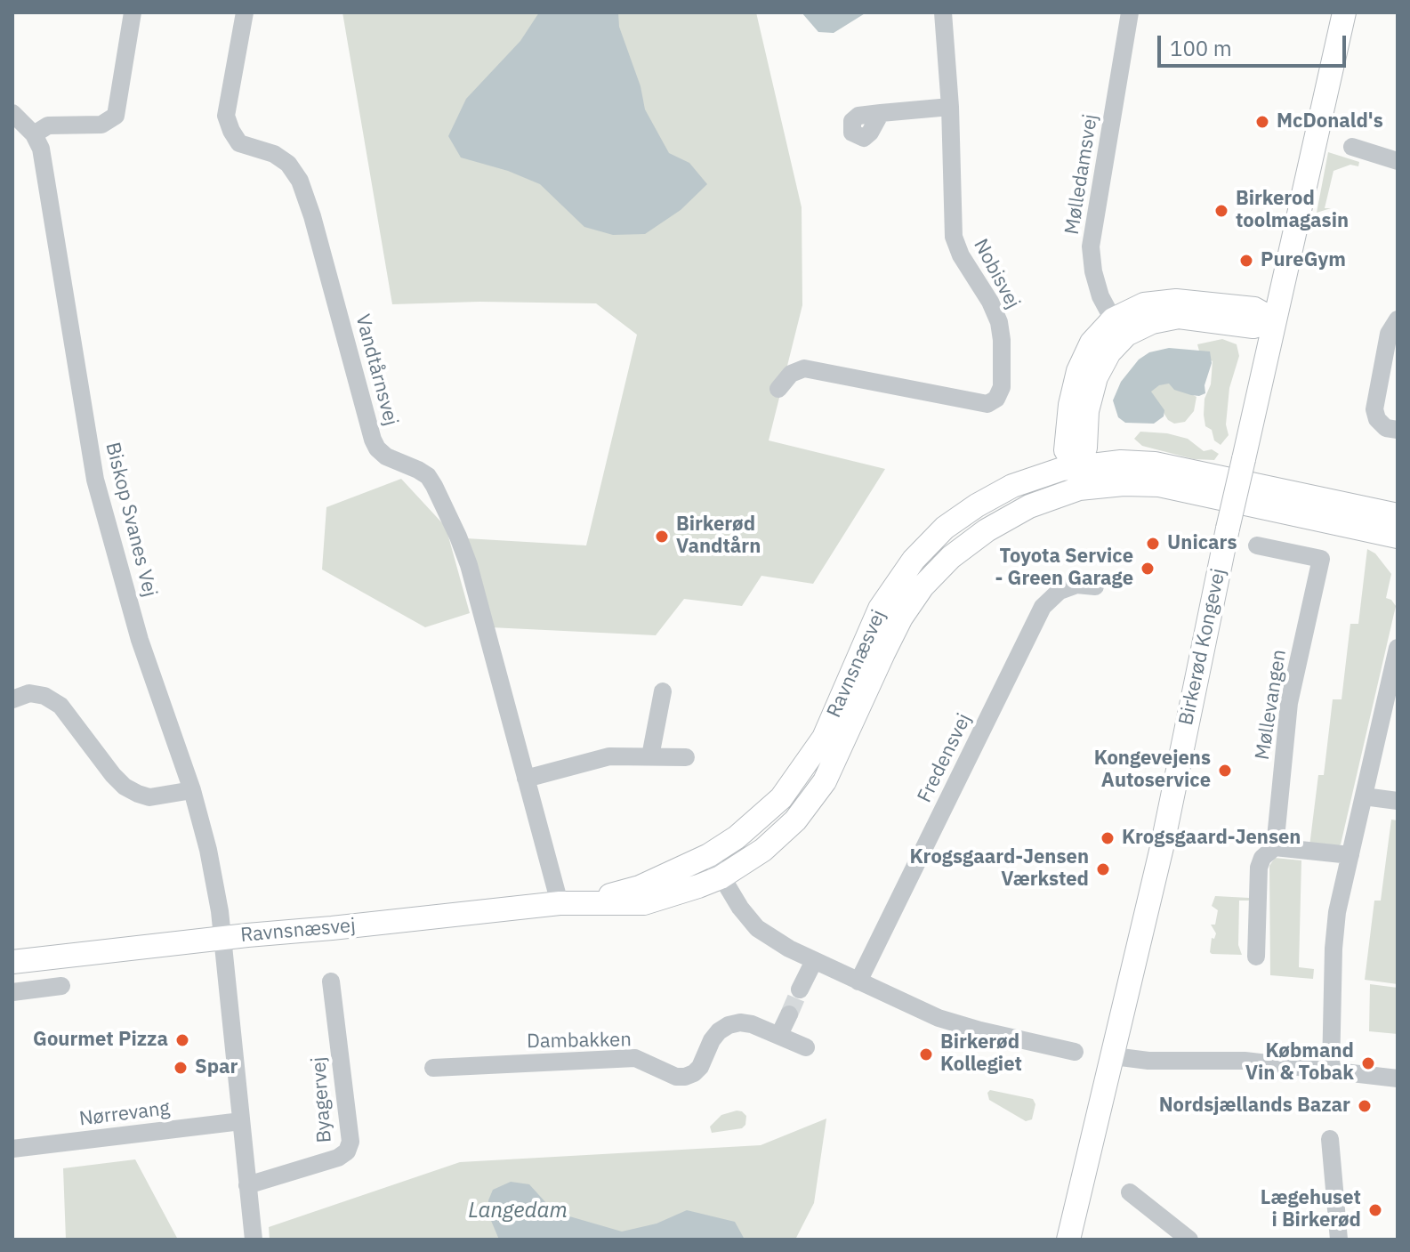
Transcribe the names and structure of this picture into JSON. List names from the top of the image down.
{
  "streets": {
    "main road": ["Birkerød Kongevej", "Ravnsnæsvej"],
    "street": [
      "Mølledamsvej",
      "Nobisvej",
      "Vandtårnsvej",
      "Biskop Svanes Vej",
      "Møllevangen",
      "Fredensvej",
      "Dambakken",
      "Byagervej",
      "Nørrevang"
    ]
  },
  "crossings": [
    ["Vandtårnsvej", "Ravnsnæsvej"],
    ["Biskop Svanes Vej", "Ravnsnæsvej"]
  ],
  "water": ["Langedam"],
  "places": [
    "McDonald's",
    "Birkerod toolmagasin",
    "PureGym",
    "Birkerød Vandtårn",
    "Unicars",
    "Toyota Service - Green Garage",
    "Kongevejens Autoservice",
    "Krogsgaard-Jensen",
    "Krogsgaard-Jensen Værksted",
    "Gourmet Pizza",
    "Birkerød Kollegiet",
    "Købmand Vin & Tobak",
    "Spar",
    "Nordsjællands Bazar",
    "Lægehuset i Birkerød"
  ],
  "scale_bar": "100 m"
}
